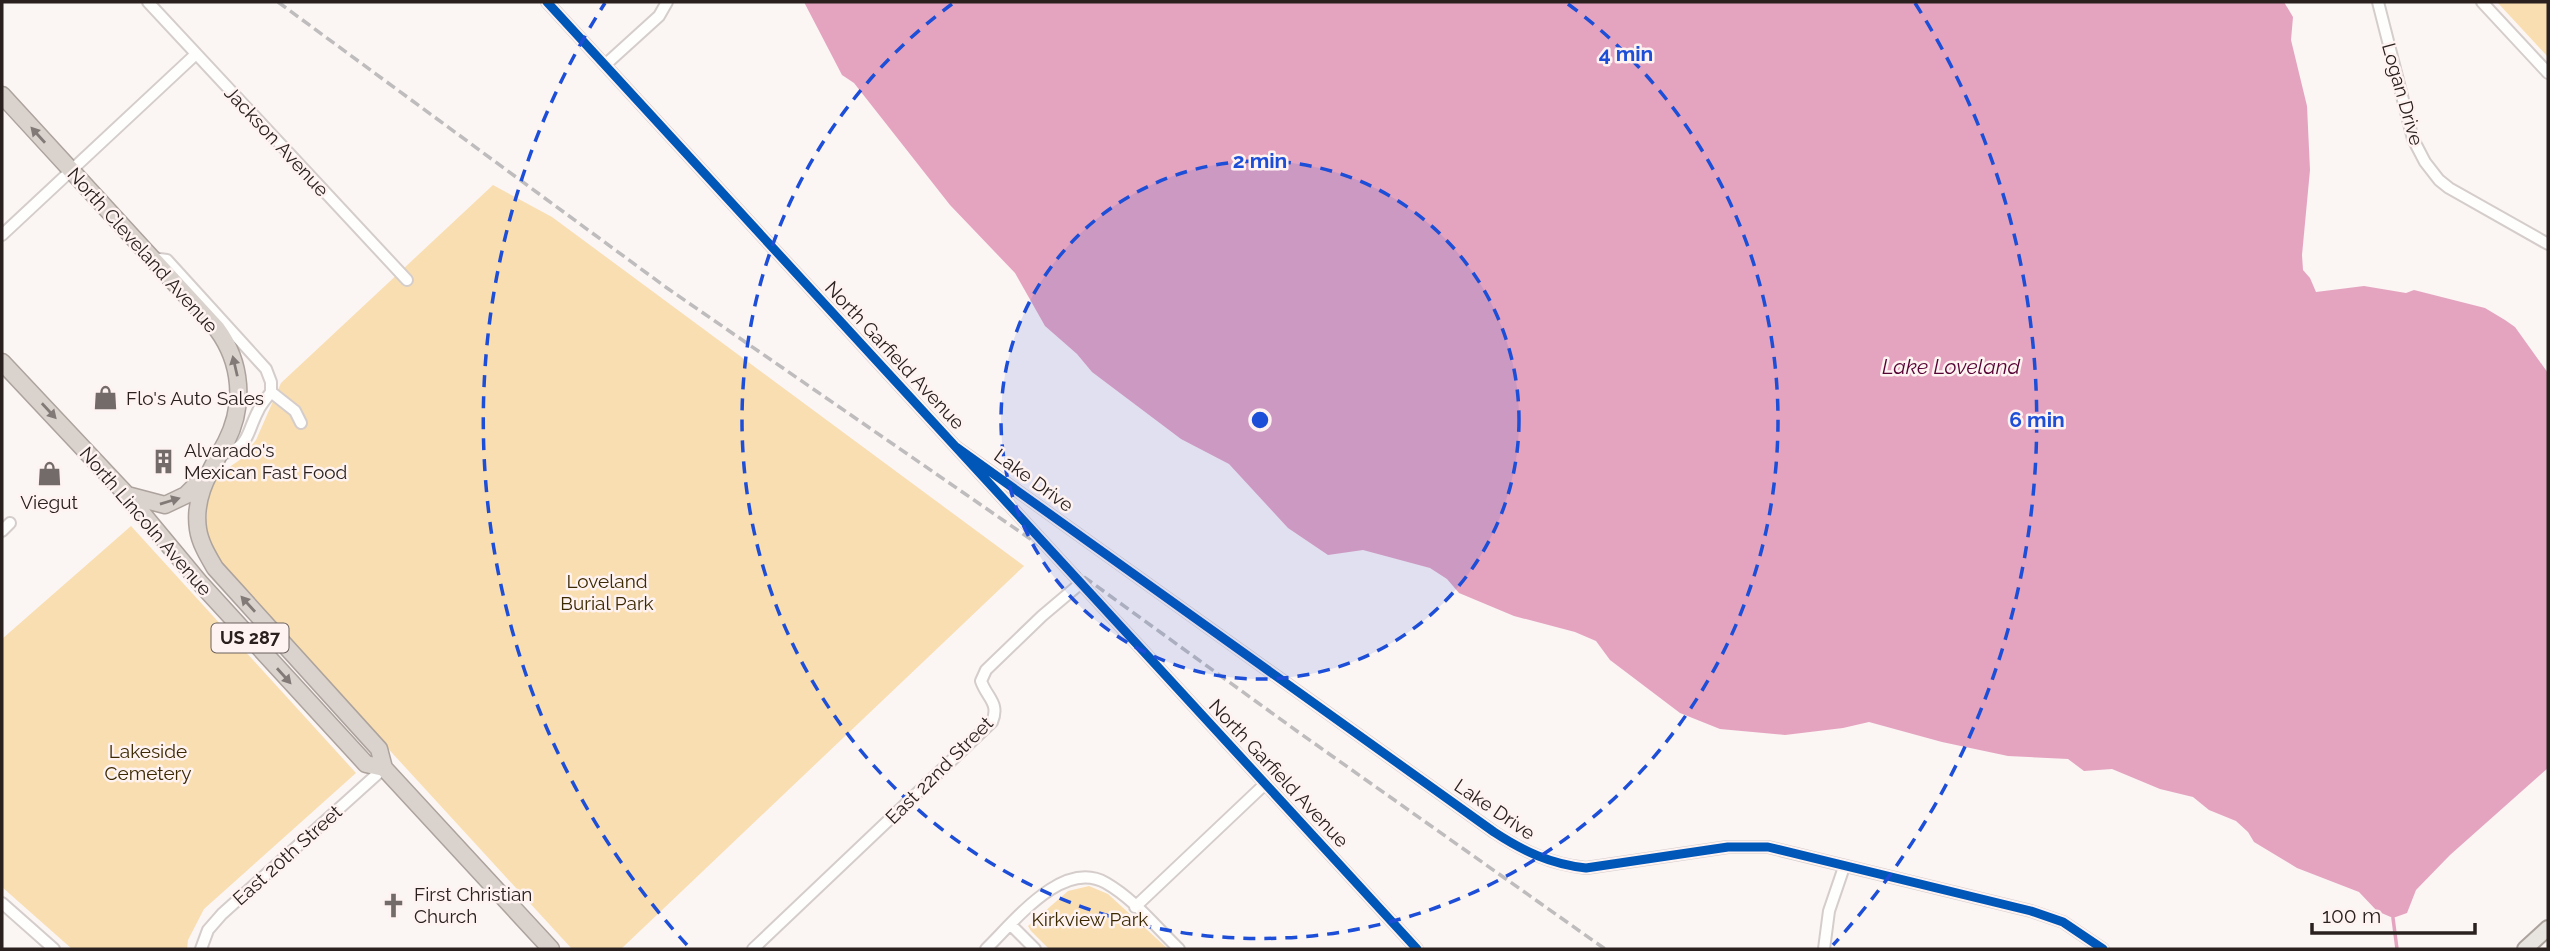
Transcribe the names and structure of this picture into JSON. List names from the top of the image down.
{
  "streets": {
    "highway": ["North Cleveland Avenue", "North Lincoln Avenue", "US 287"],
    "street": [
      "Logan Drive",
      "Jackson Avenue",
      "North Garfield Avenue",
      "Lake Drive",
      "East 22nd Street",
      "East 20th Street"
    ]
  },
  "crossings": [
    ["North Cleveland Avenue", "North Lincoln Avenue"],
    ["North Cleveland Avenue", "East 20th Street"],
    ["North Garfield Avenue", "Lake Drive"],
    ["North Garfield Avenue", "East 22nd Street"],
    ["North Lincoln Avenue", "East 20th Street"]
  ],
  "one_way": ["North Cleveland Avenue", "North Lincoln Avenue"],
  "water": ["Lake Loveland"],
  "parks": ["Loveland Burial Park", "Lakeside Cemetery", "Kirkview Park"],
  "places": {
    "shop": ["Flo's Auto Sales", "Viegut"],
    "building": ["Alvarado's Mexican Fast Food"],
    "church": ["First Christian Church"]
  },
  "scale_bar": "100 m",
  "rings": ["4 min", "2 min", "6 min"]
}
